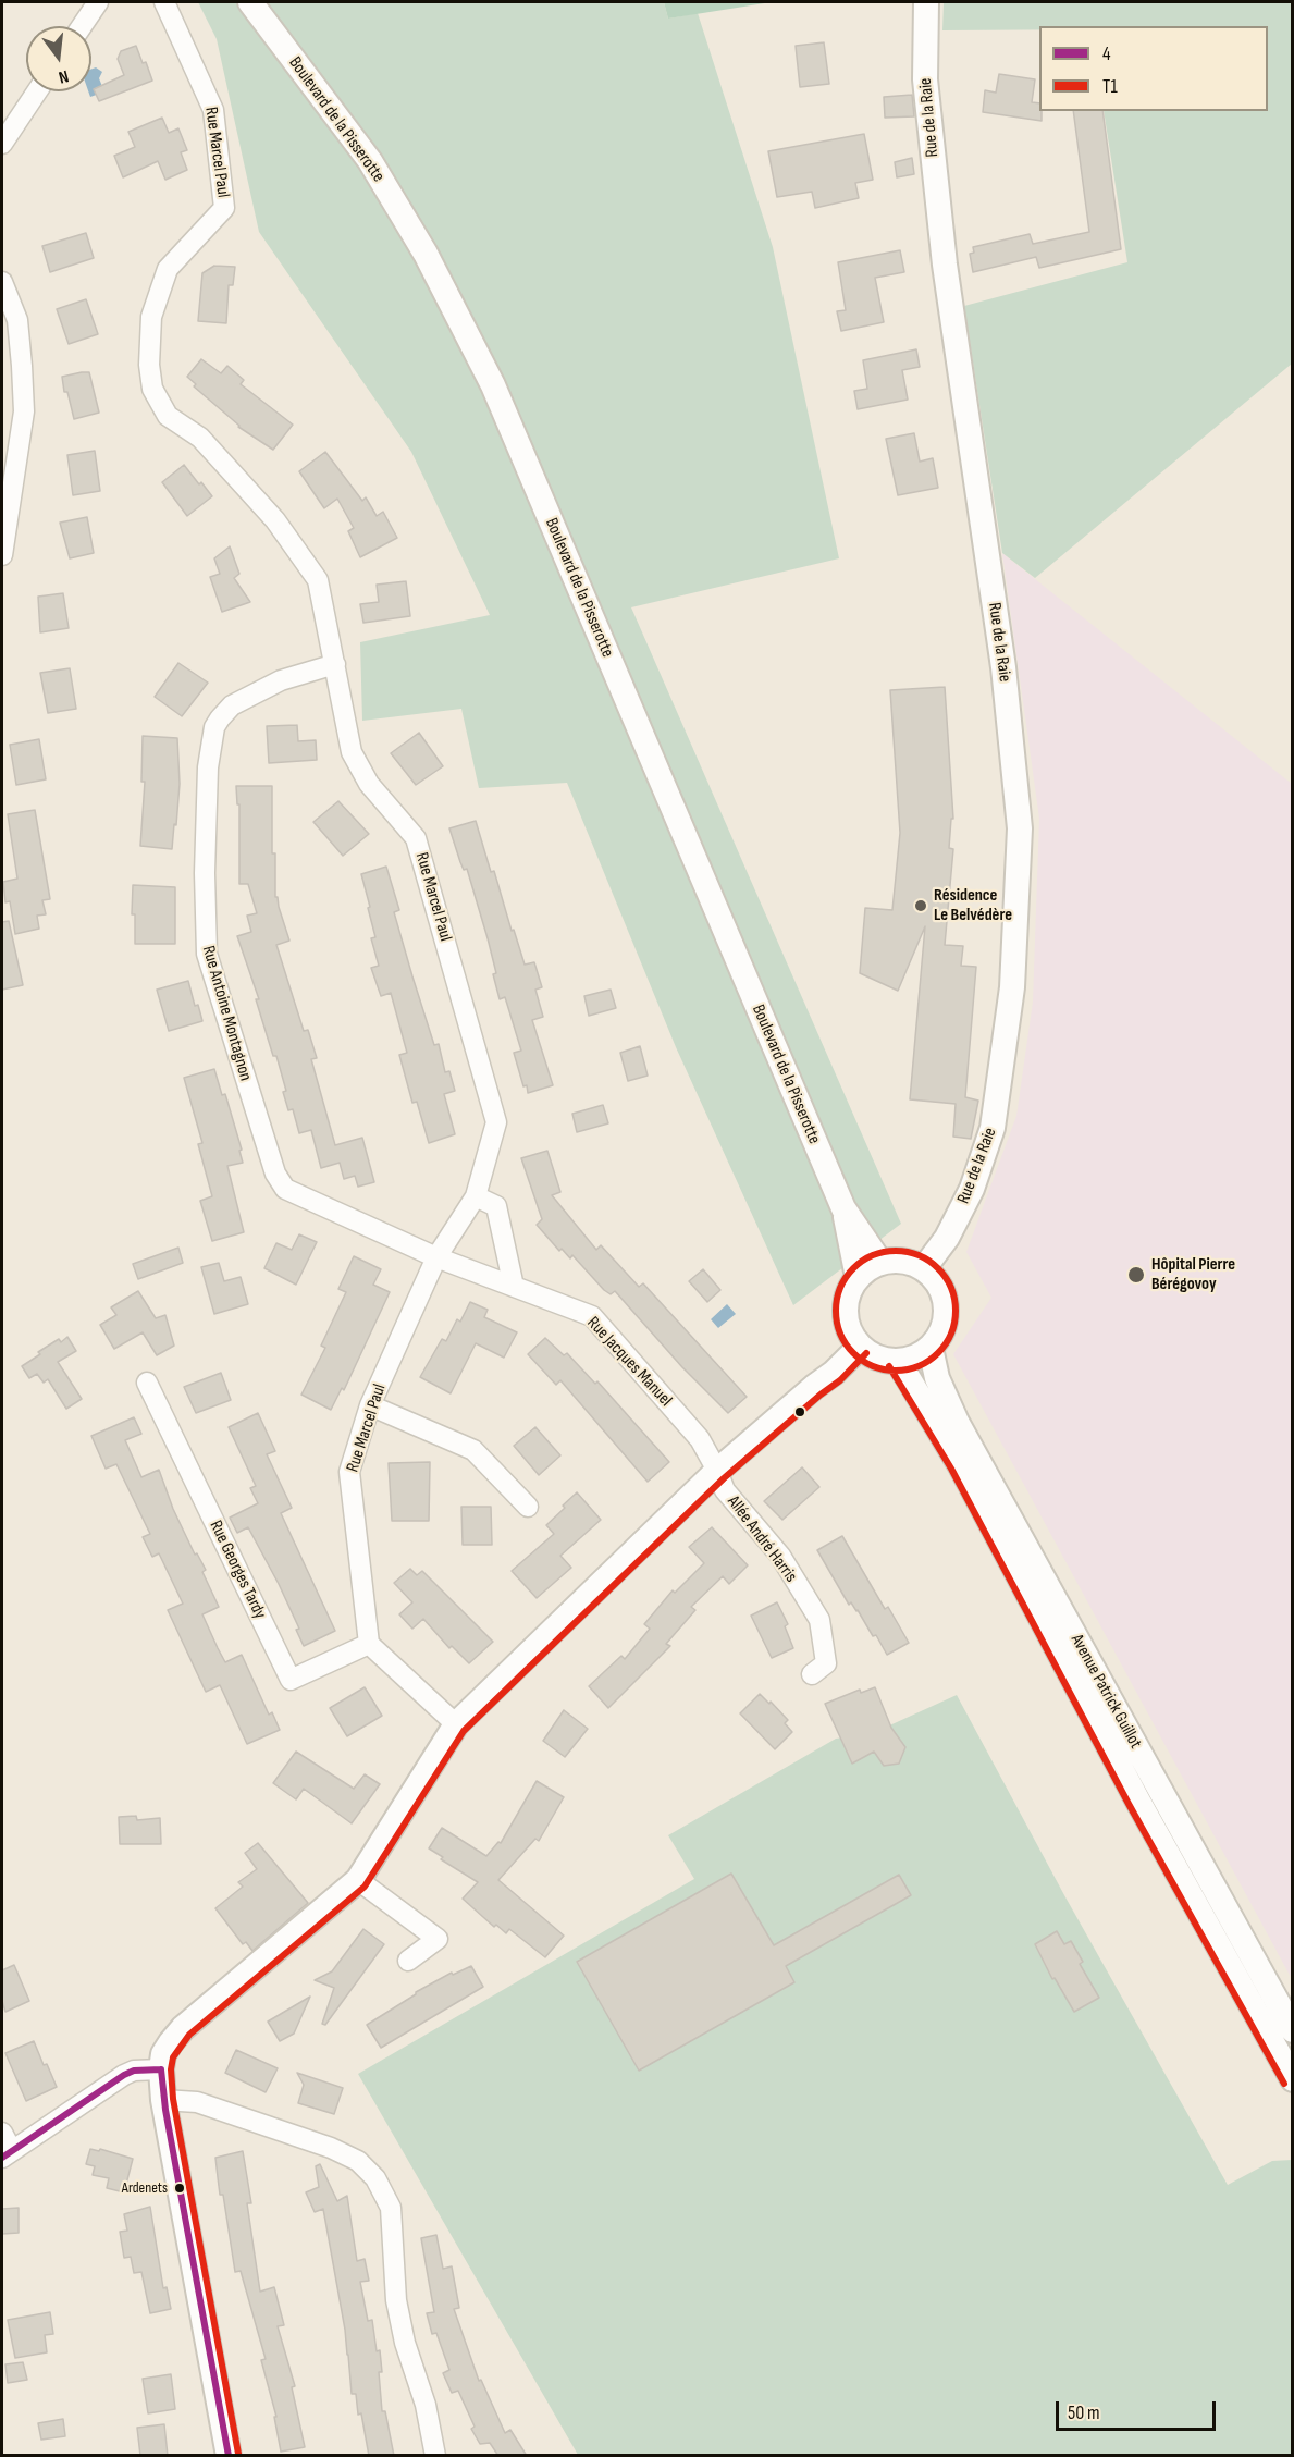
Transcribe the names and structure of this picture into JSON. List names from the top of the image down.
{
  "streets": {
    "street": [
      "Rue de la Raie",
      "Boulevard de la Pisserotte",
      "Rue Marcel Paul",
      "Rue Antoine Montagnon",
      "Rue Jacques Manuel",
      "Allée André Harris",
      "Rue Georges Tardy",
      "Avenue Patrick Guillot"
    ]
  },
  "crossings": [
    ["Rue de la Raie", "Boulevard de la Pisserotte"],
    ["Rue de la Raie", "Avenue Patrick Guillot"],
    ["Boulevard de la Pisserotte", "Avenue Patrick Guillot"],
    ["Rue Marcel Paul", "Rue Antoine Montagnon"],
    ["Rue Marcel Paul", "Rue Jacques Manuel"],
    ["Rue Marcel Paul", "Rue Georges Tardy"],
    ["Rue Antoine Montagnon", "Rue Jacques Manuel"],
    ["Rue Jacques Manuel", "Allée André Harris"]
  ],
  "places": ["Résidence Le Belvédère", "Hôpital Pierre Bérégovoy", "Ardenets"],
  "lines": ["transit line T1", "transit line 4"],
  "legend": ["4", "T1"],
  "scale_bar": "50 m",
  "north": "bottom"
}
